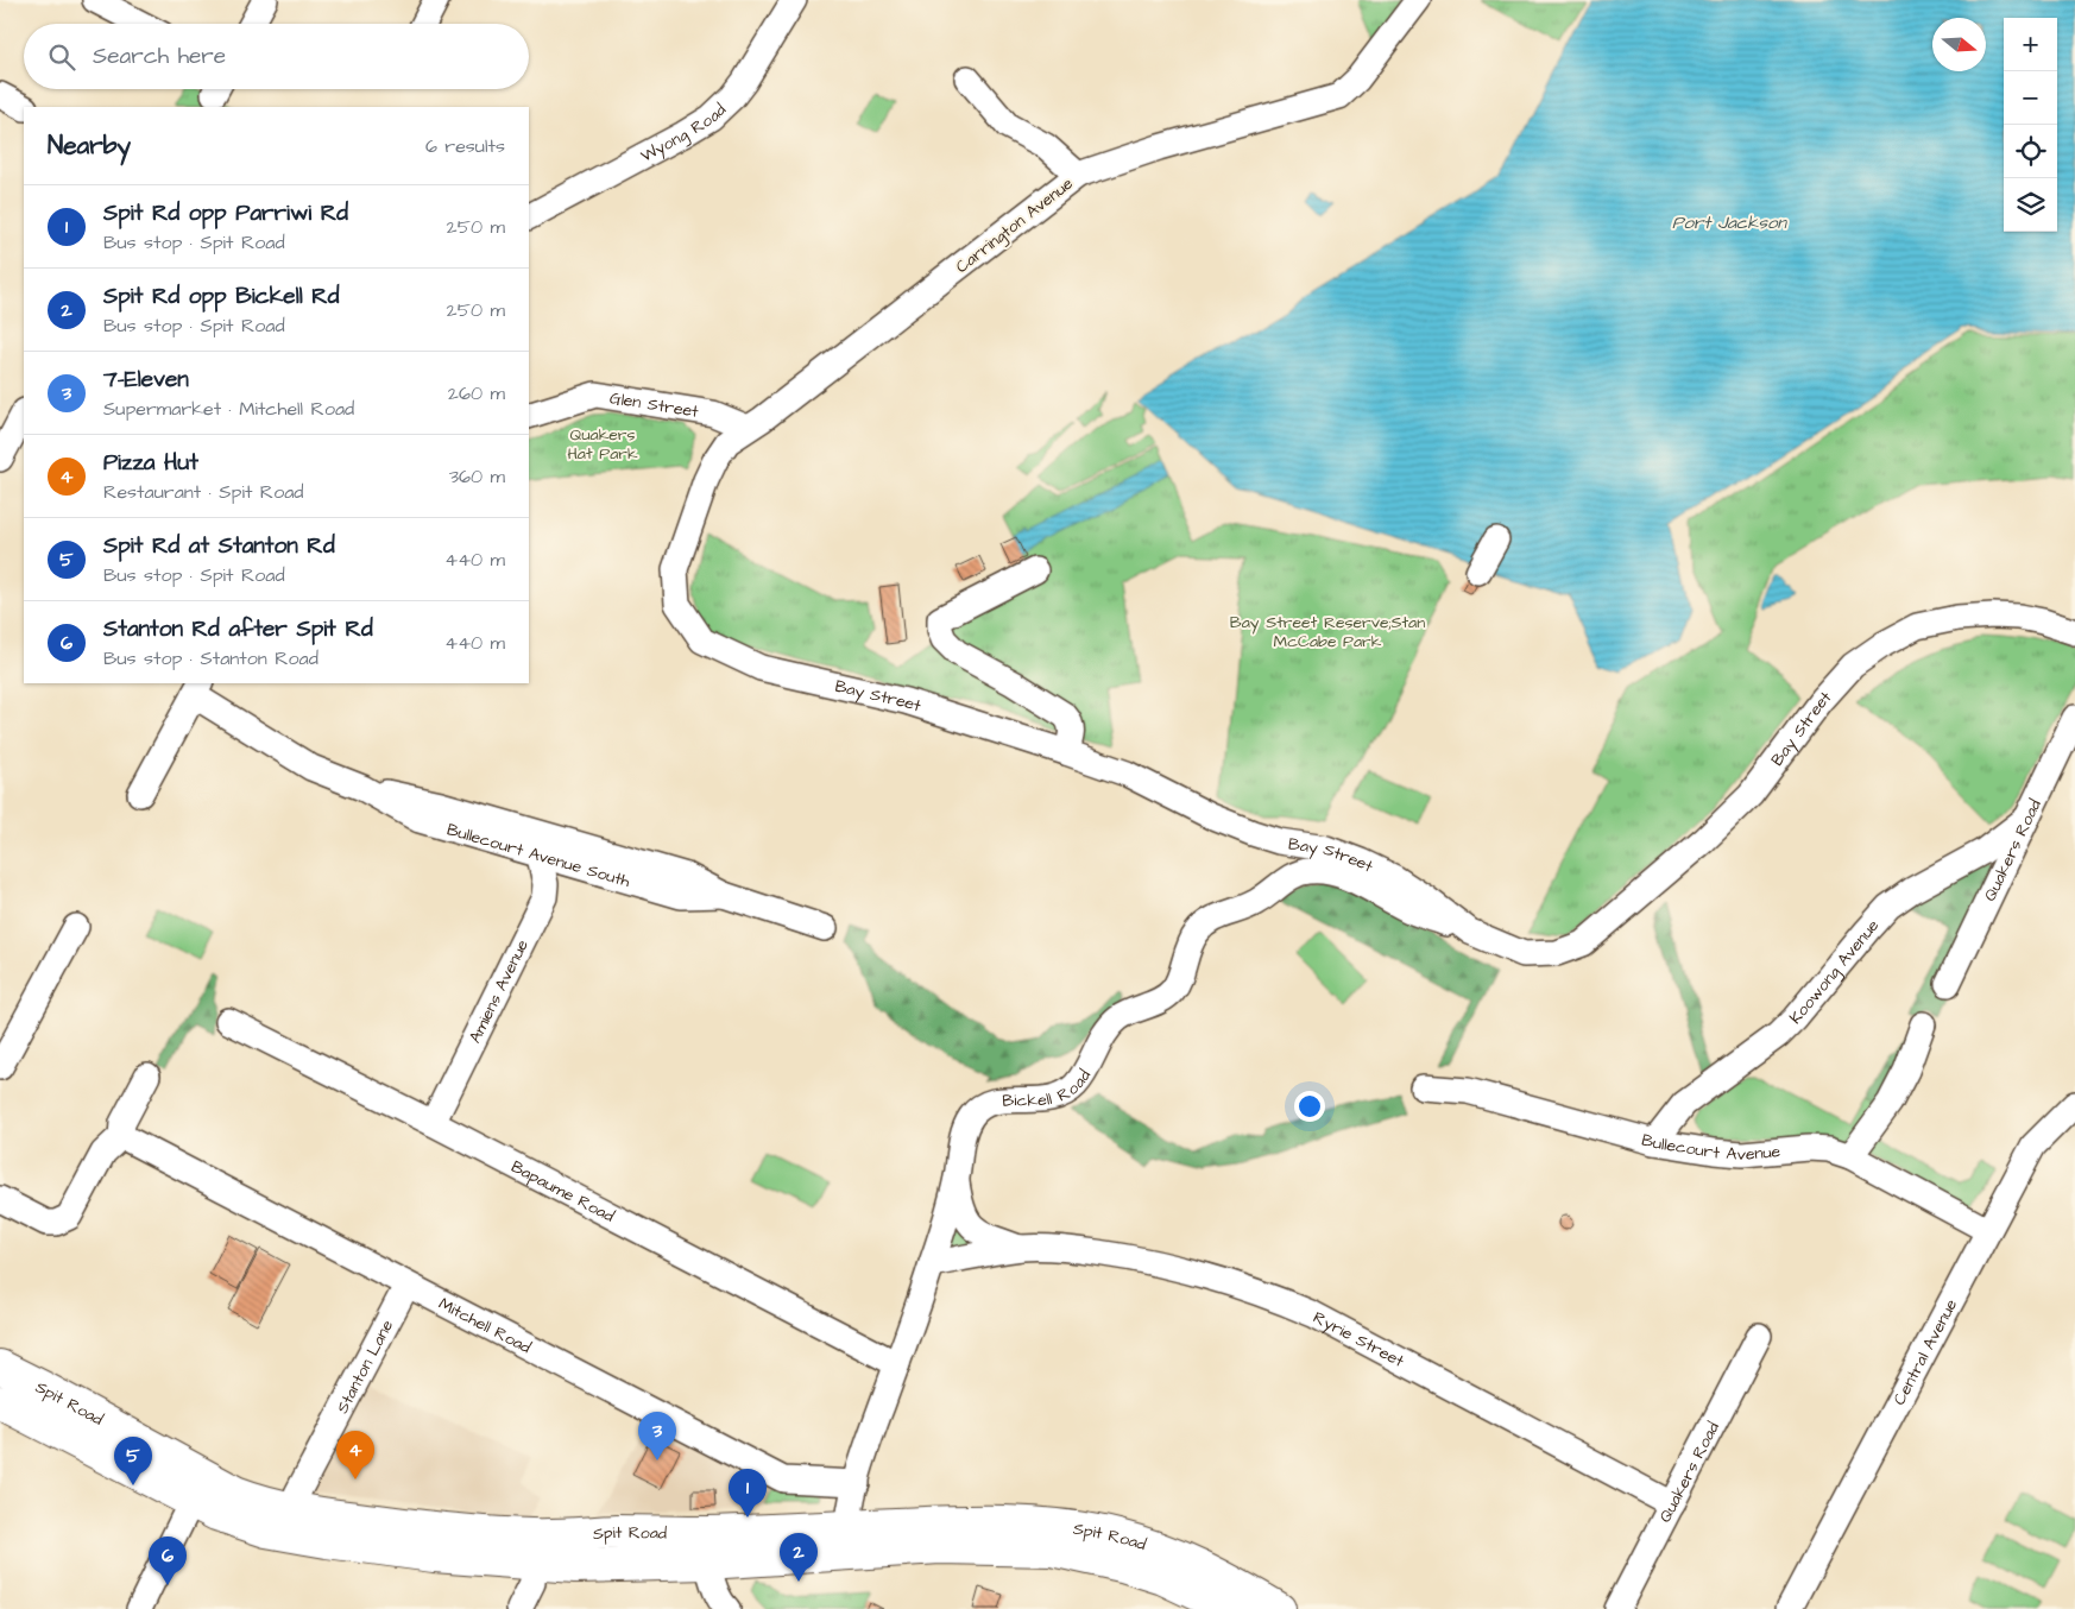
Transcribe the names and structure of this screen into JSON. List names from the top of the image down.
{
  "streets": {
    "highway": ["Spit Road"],
    "street": [
      "Wyong Road",
      "Carrington Avenue",
      "Glen Street",
      "Bay Street",
      "Quakers Road",
      "Bullecourt Avenue South",
      "Koowong Avenue",
      "Amiens Avenue",
      "Bickell Road",
      "Bullecourt Avenue",
      "Bapaume Road",
      "Mitchell Road",
      "Ryrie Street",
      "Central Avenue",
      "Stanton Lane"
    ]
  },
  "crossings": [
    ["Carrington Avenue", "Glen Street"],
    ["Carrington Avenue", "Bay Street"],
    ["Glen Street", "Bay Street"],
    ["Bay Street", "Bickell Road"],
    ["Quakers Road", "Koowong Avenue"],
    ["Quakers Road", "Ryrie Street"],
    ["Bullecourt Avenue South", "Amiens Avenue"],
    ["Koowong Avenue", "Bullecourt Avenue"],
    ["Amiens Avenue", "Bapaume Road"],
    ["Bickell Road", "Bapaume Road"],
    ["Bickell Road", "Mitchell Road"],
    ["Bickell Road", "Ryrie Street"],
    ["Bickell Road", "Spit Road"],
    ["Bullecourt Avenue", "Central Avenue"],
    ["Mitchell Road", "Stanton Lane"],
    ["Stanton Lane", "Spit Road"]
  ],
  "water": ["Port Jackson"],
  "parks": ["Quakers Hat Park", "Bay Street Reserve;Stan McCabe Park"],
  "north": "right",
  "page": {
    "map_buttons": ["+", "−"],
    "search": "Search here",
    "heading": ["Nearby", "6 results"],
    "list": [
      {
        "mark": "1",
        "name": "Spit Rd opp Parriwi Rd",
        "note": "Bus stop · Spit Road",
        "value": "250 m"
      },
      {
        "mark": "2",
        "name": "Spit Rd opp Bickell Rd",
        "note": "Bus stop · Spit Road",
        "value": "250 m"
      },
      {
        "mark": "3",
        "name": "7-Eleven",
        "note": "Supermarket · Mitchell Road",
        "value": "260 m"
      },
      {
        "mark": "4",
        "name": "Pizza Hut",
        "note": "Restaurant · Spit Road",
        "value": "360 m"
      },
      {
        "mark": "5",
        "name": "Spit Rd at Stanton Rd",
        "note": "Bus stop · Spit Road",
        "value": "440 m"
      },
      {
        "mark": "6",
        "name": "Stanton Rd after Spit Rd",
        "note": "Bus stop · Stanton Road",
        "value": "440 m"
      }
    ],
    "pins": [
      "3",
      "4",
      "5",
      "1",
      "2",
      "6"
    ]
  }
}
